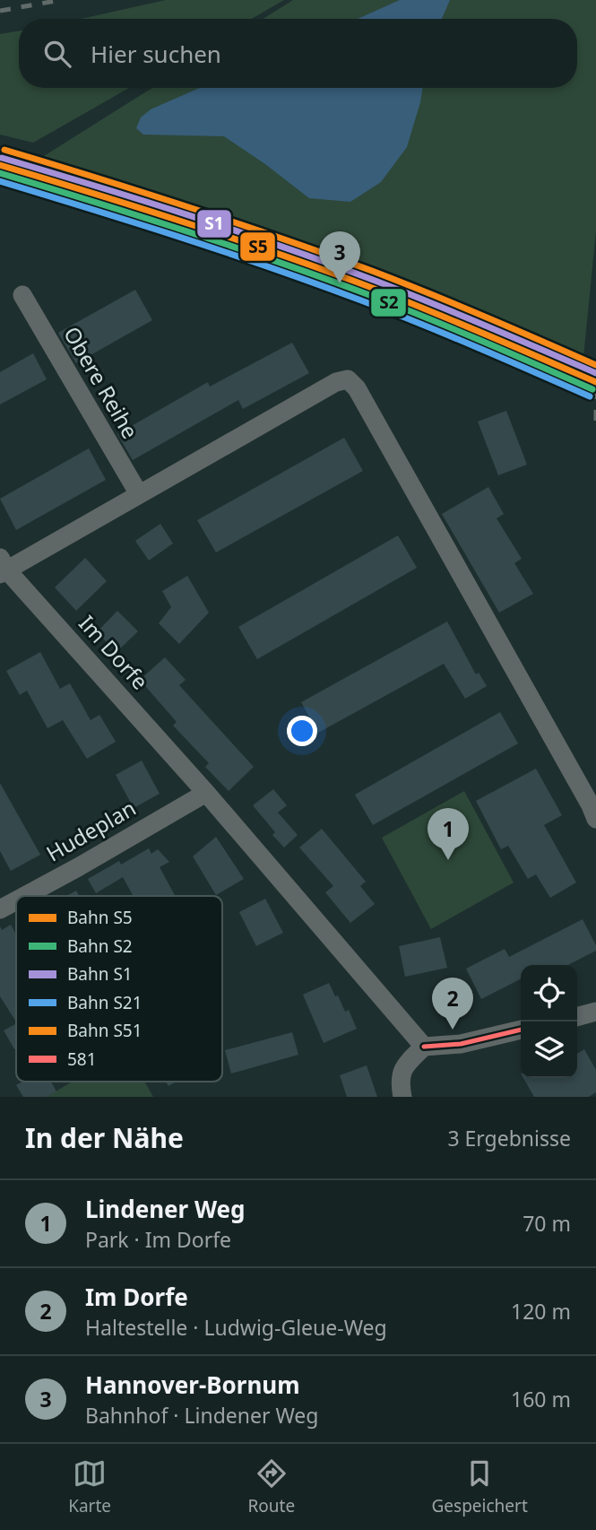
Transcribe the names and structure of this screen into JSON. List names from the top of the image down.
{
  "streets": {
    "street": ["Obere Reihe", "Im Dorfe", "Hudeplan"]
  },
  "crossings": [
    ["Im Dorfe", "Hudeplan"]
  ],
  "lines": [
    "rail line S51",
    "rail line S1",
    "rail line S5",
    "rail line S2",
    "rail line S21",
    "transit line 581"
  ],
  "legend": [
    "Bahn S5",
    "Bahn S2",
    "Bahn S1",
    "Bahn S21",
    "Bahn S51",
    "581"
  ],
  "page": {
    "search": "Hier suchen",
    "pins": ["3", "1", "2"],
    "heading": ["In der Nähe", "3 Ergebnisse"],
    "list": [
      {
        "mark": "1",
        "name": "Lindener Weg",
        "note": "Park · Im Dorfe",
        "value": "70 m"
      },
      {
        "mark": "2",
        "name": "Im Dorfe",
        "note": "Haltestelle · Ludwig-Gleue-Weg",
        "value": "120 m"
      },
      {
        "mark": "3",
        "name": "Hannover-Bornum",
        "note": "Bahnhof · Lindener Weg",
        "value": "160 m"
      }
    ],
    "nav": ["Karte", "Route", "Gespeichert"]
  }
}
